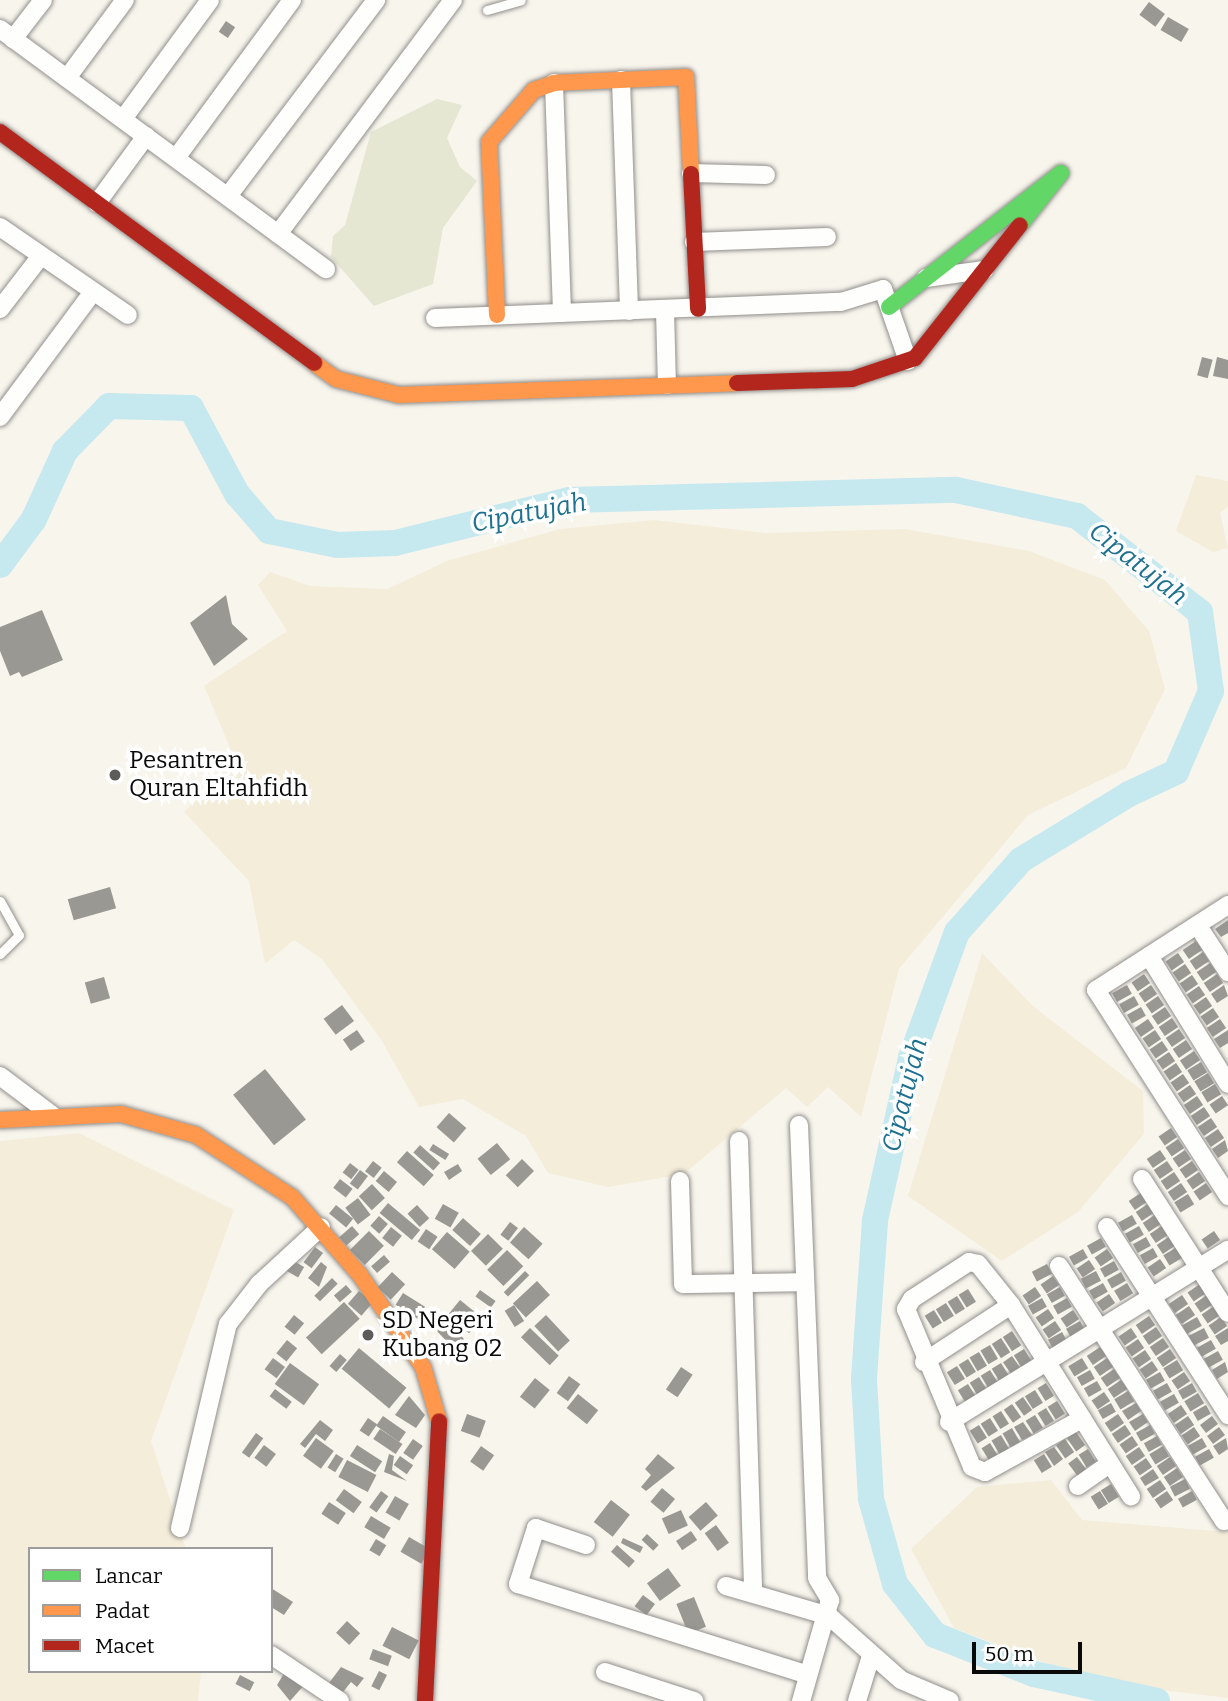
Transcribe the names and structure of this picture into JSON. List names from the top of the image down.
{
  "water": ["Cipatujah"],
  "places": ["Pesantren Quran Eltahfidh", "SD Negeri Kubang 02"],
  "legend": ["Lancar", "Padat", "Macet"],
  "scale_bar": "50 m"
}
